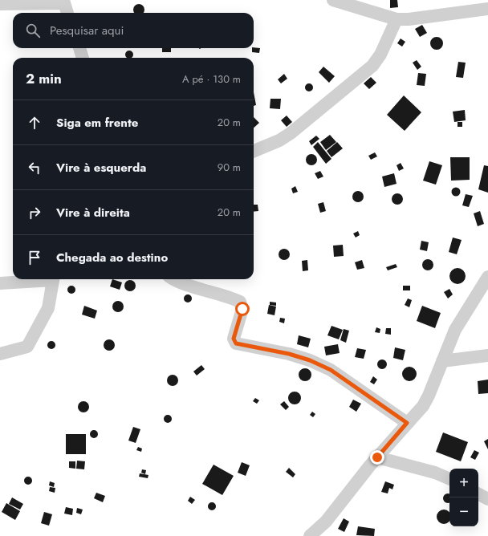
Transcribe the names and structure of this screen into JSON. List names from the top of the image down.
{
  "page": {
    "search": "Pesquisar aqui",
    "heading": ["2 min", "A pé · 130 m"],
    "list": [
      ["Siga em frente", "20 m"],
      ["Vire à esquerda", "90 m"],
      ["Vire à direita", "20 m"],
      "Chegada ao destino"
    ],
    "map_buttons": ["+", "−"]
  }
}
